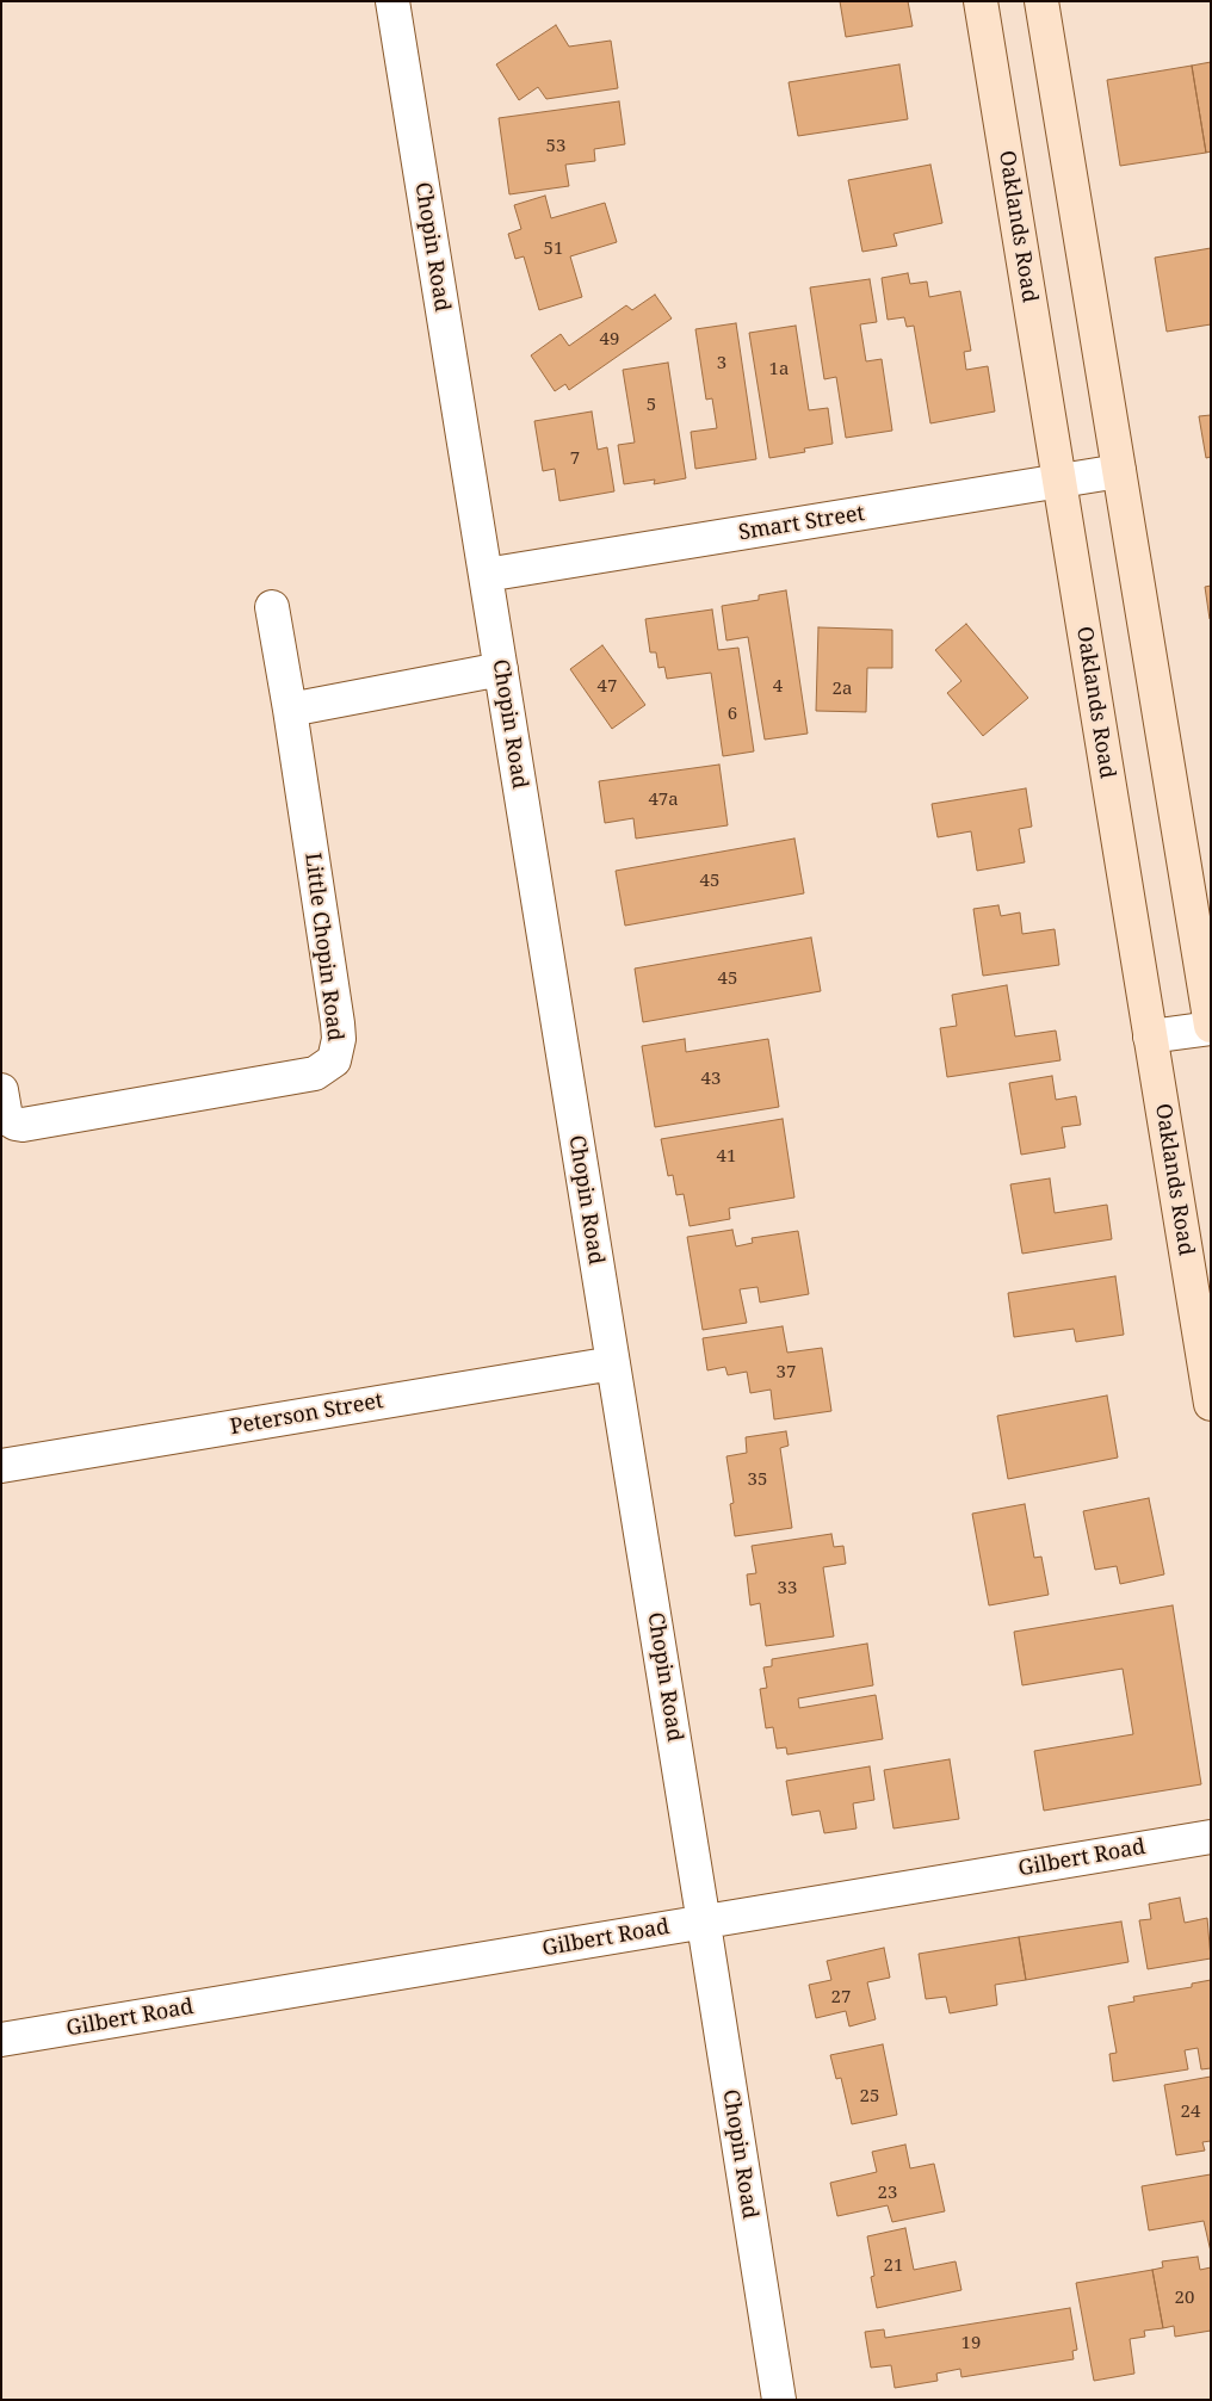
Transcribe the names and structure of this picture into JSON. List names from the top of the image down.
{
  "streets": {
    "main road": ["Oaklands Road"],
    "street": [
      "Chopin Road",
      "Smart Street",
      "Little Chopin Road",
      "Peterson Street",
      "Gilbert Road"
    ]
  },
  "crossings": [
    ["Oaklands Road", "Smart Street"],
    ["Chopin Road", "Smart Street"],
    ["Chopin Road", "Peterson Street"],
    ["Chopin Road", "Gilbert Road"]
  ],
  "house_numbers": [
    "53",
    "51",
    "49",
    "3",
    "1a",
    "5",
    "7",
    "47",
    "4",
    "2a",
    "6",
    "47a",
    "45",
    "45",
    "43",
    "41",
    "37",
    "35",
    "33",
    "27",
    "25",
    "24",
    "23",
    "21",
    "20",
    "19"
  ]
}
